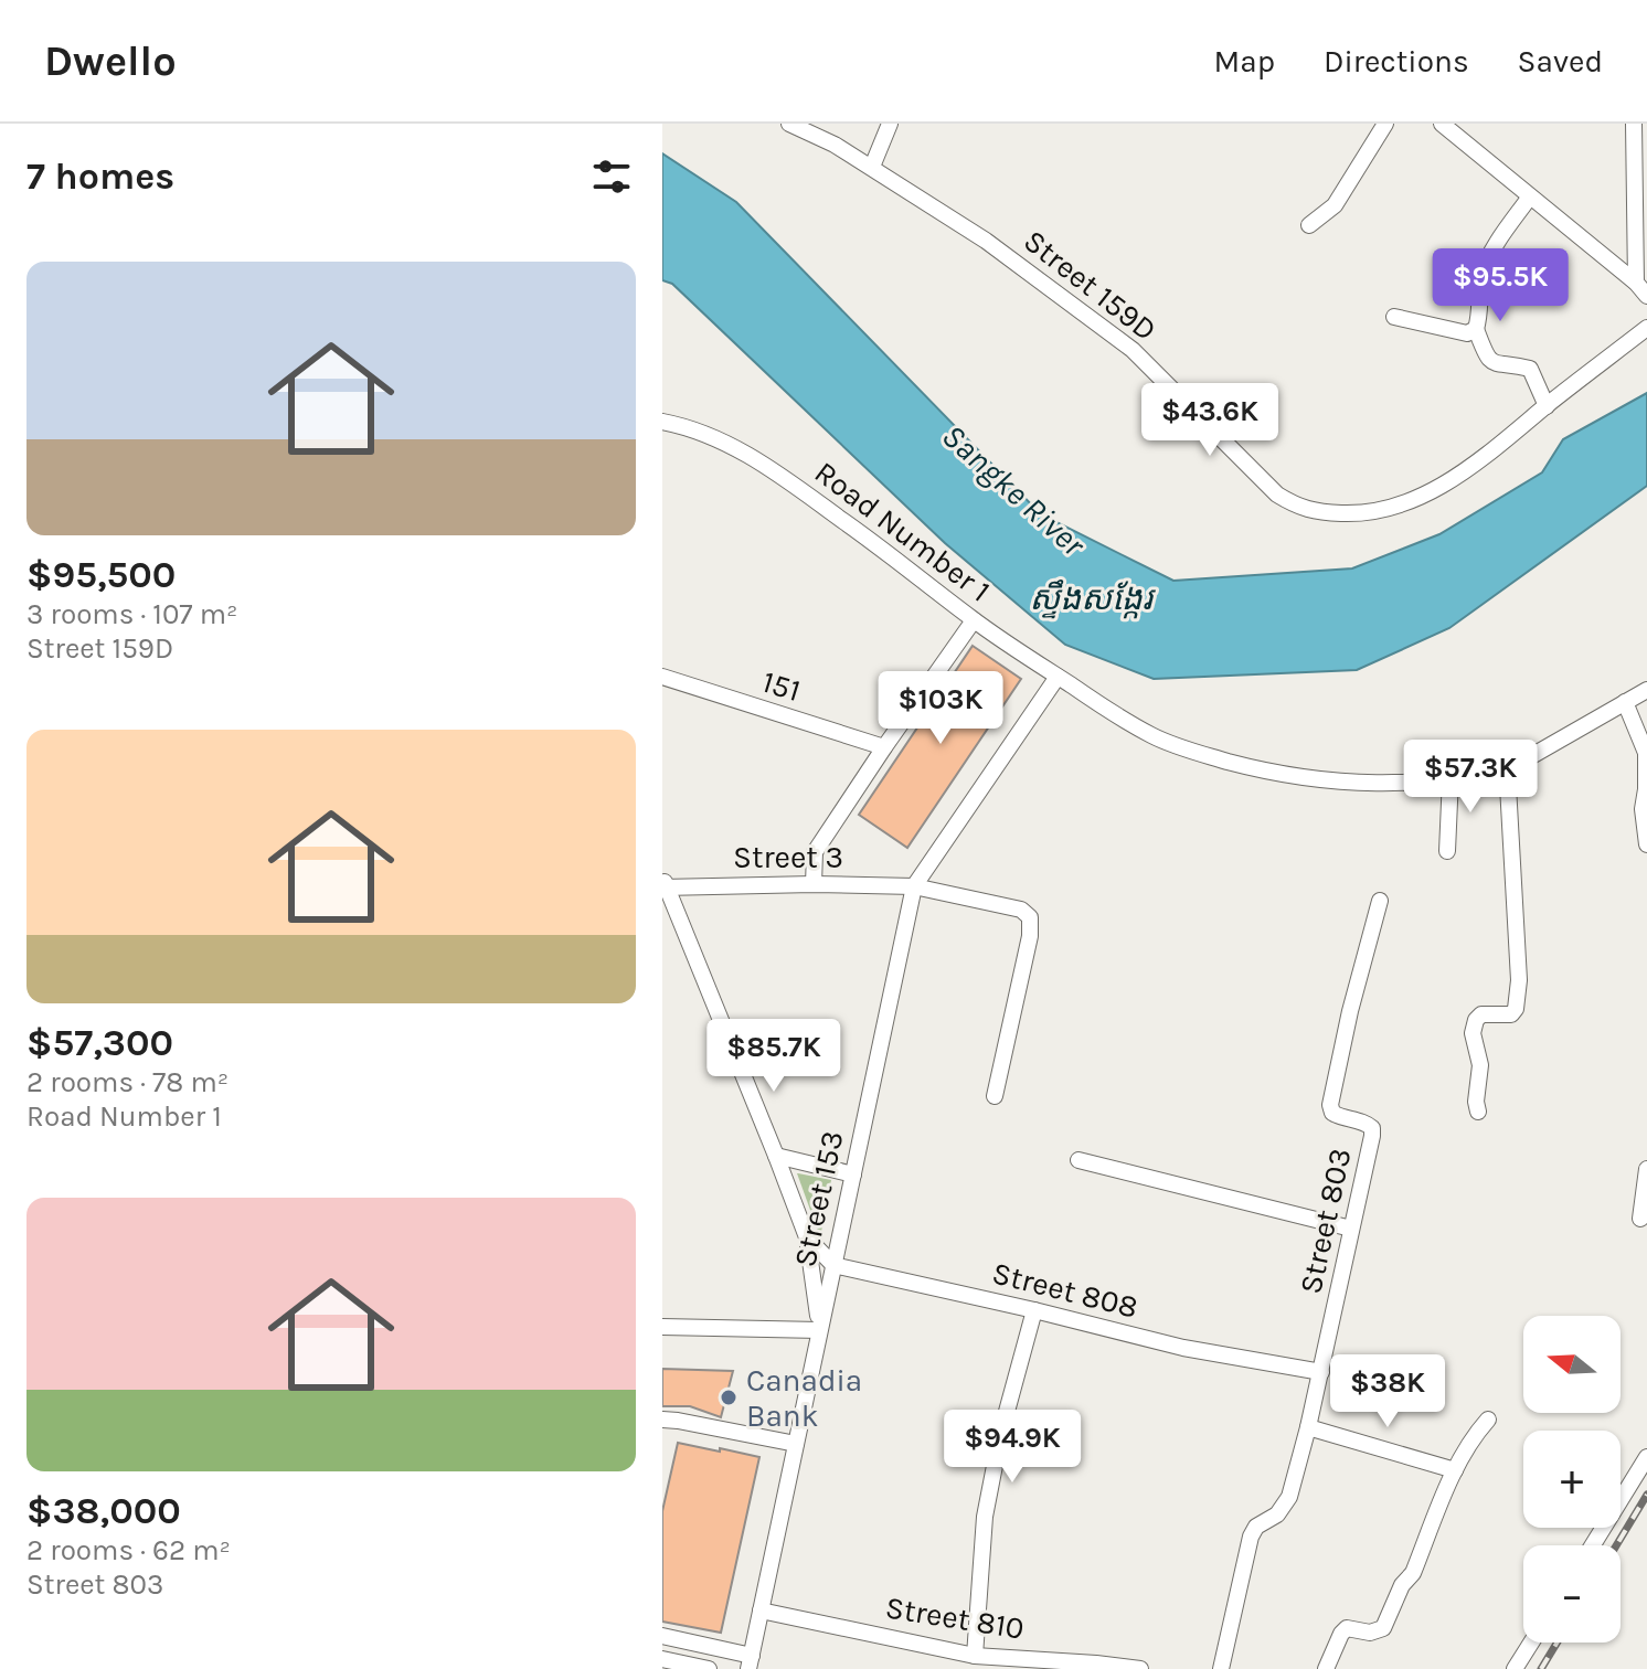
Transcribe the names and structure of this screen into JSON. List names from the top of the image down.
{
  "streets": {
    "street": [
      "Street 159D",
      "Road Number 1",
      "151",
      "Street 3",
      "Street 153",
      "Street 803",
      "Street 808",
      "Street 810"
    ]
  },
  "crossings": [
    ["Road Number 1", "Street 153"],
    ["Street 3", "Street 153"],
    ["Street 153", "Street 808"],
    ["Street 153", "Street 810"],
    ["Street 803", "Street 808"]
  ],
  "water": ["Sangke River", "ស្ទឹងសង្កែរ"],
  "places": ["Canadia Bank"],
  "north": "left",
  "page": {
    "header": "Dwello",
    "nav": ["Map", "Directions", "Saved"],
    "heading": "7 homes",
    "list": [
      {
        "name": "$95,500",
        "note": "3 rooms · 107 m² · Street 159D"
      },
      {
        "name": "$57,300",
        "note": "2 rooms · 78 m² · Road Number 1"
      },
      {
        "name": "$38,000",
        "note": "2 rooms · 62 m² · Street 803"
      }
    ],
    "price": [
      "$95.5K",
      "$43.6K",
      "$103K",
      "$57.3K",
      "$85.7K",
      "$38K",
      "$94.9K"
    ],
    "map_buttons": ["+", "−"]
  }
}
